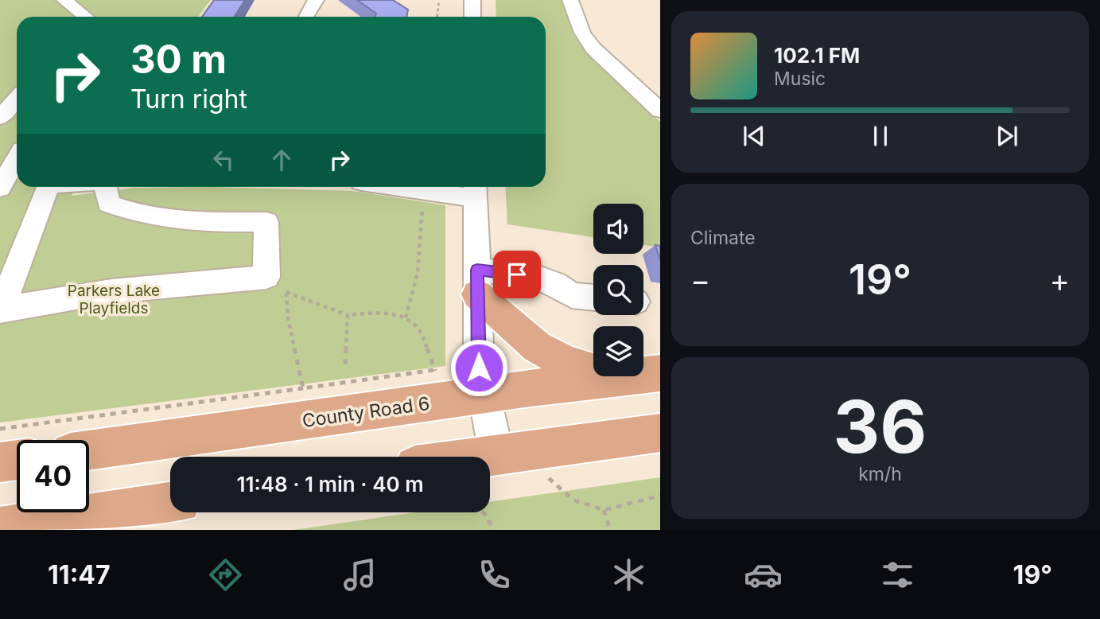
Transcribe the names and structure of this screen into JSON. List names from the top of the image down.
{
  "streets": {
    "main road": ["County Road 6"]
  },
  "parks": ["Parkers Lake Playfields"],
  "page": {
    "turn": ["30 m", "Turn right"],
    "song": ["102.1 FM", "Music"],
    "tile": [
      "Climate",
      ["36", "km/h"]
    ],
    "heat": ["−", "19°", "+"],
    "limit": "40",
    "trip": "11:48 · 1 min · 40 m",
    "tabs": ["11:47", "19°"]
  }
}
